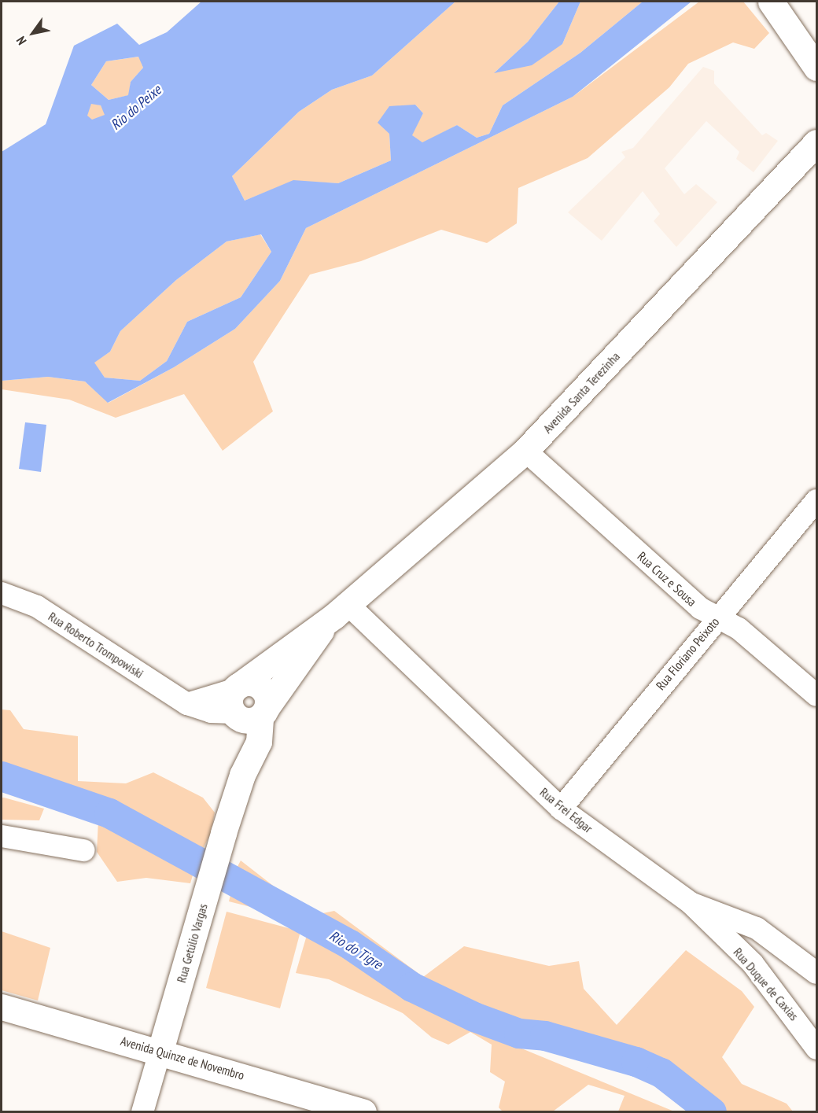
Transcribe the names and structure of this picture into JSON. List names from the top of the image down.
{
  "streets": {
    "main road": ["Avenida Santa Terezinha", "Rua Getúlio Vargas", "Avenida Quinze de Novembro"],
    "street": [
      "Rua Cruz e Sousa",
      "Rua Roberto Trompowiski",
      "Rua Floriano Peixoto",
      "Rua Frei Edgar",
      "Rua Duque de Caxias"
    ]
  },
  "crossings": [
    ["Avenida Santa Terezinha", "Rua Cruz e Sousa"],
    ["Avenida Santa Terezinha", "Rua Roberto Trompowiski"],
    ["Avenida Santa Terezinha", "Rua Frei Edgar"],
    ["Avenida Santa Terezinha", "Rua Getúlio Vargas"],
    ["Rua Cruz e Sousa", "Rua Floriano Peixoto"],
    ["Rua Roberto Trompowiski", "Rua Getúlio Vargas"],
    ["Rua Floriano Peixoto", "Rua Frei Edgar"],
    ["Rua Frei Edgar", "Rua Duque de Caxias"],
    ["Rua Getúlio Vargas", "Avenida Quinze de Novembro"]
  ],
  "water": ["Rio do Peixe", "Rio do Tigre"],
  "north": "bottom left"
}
